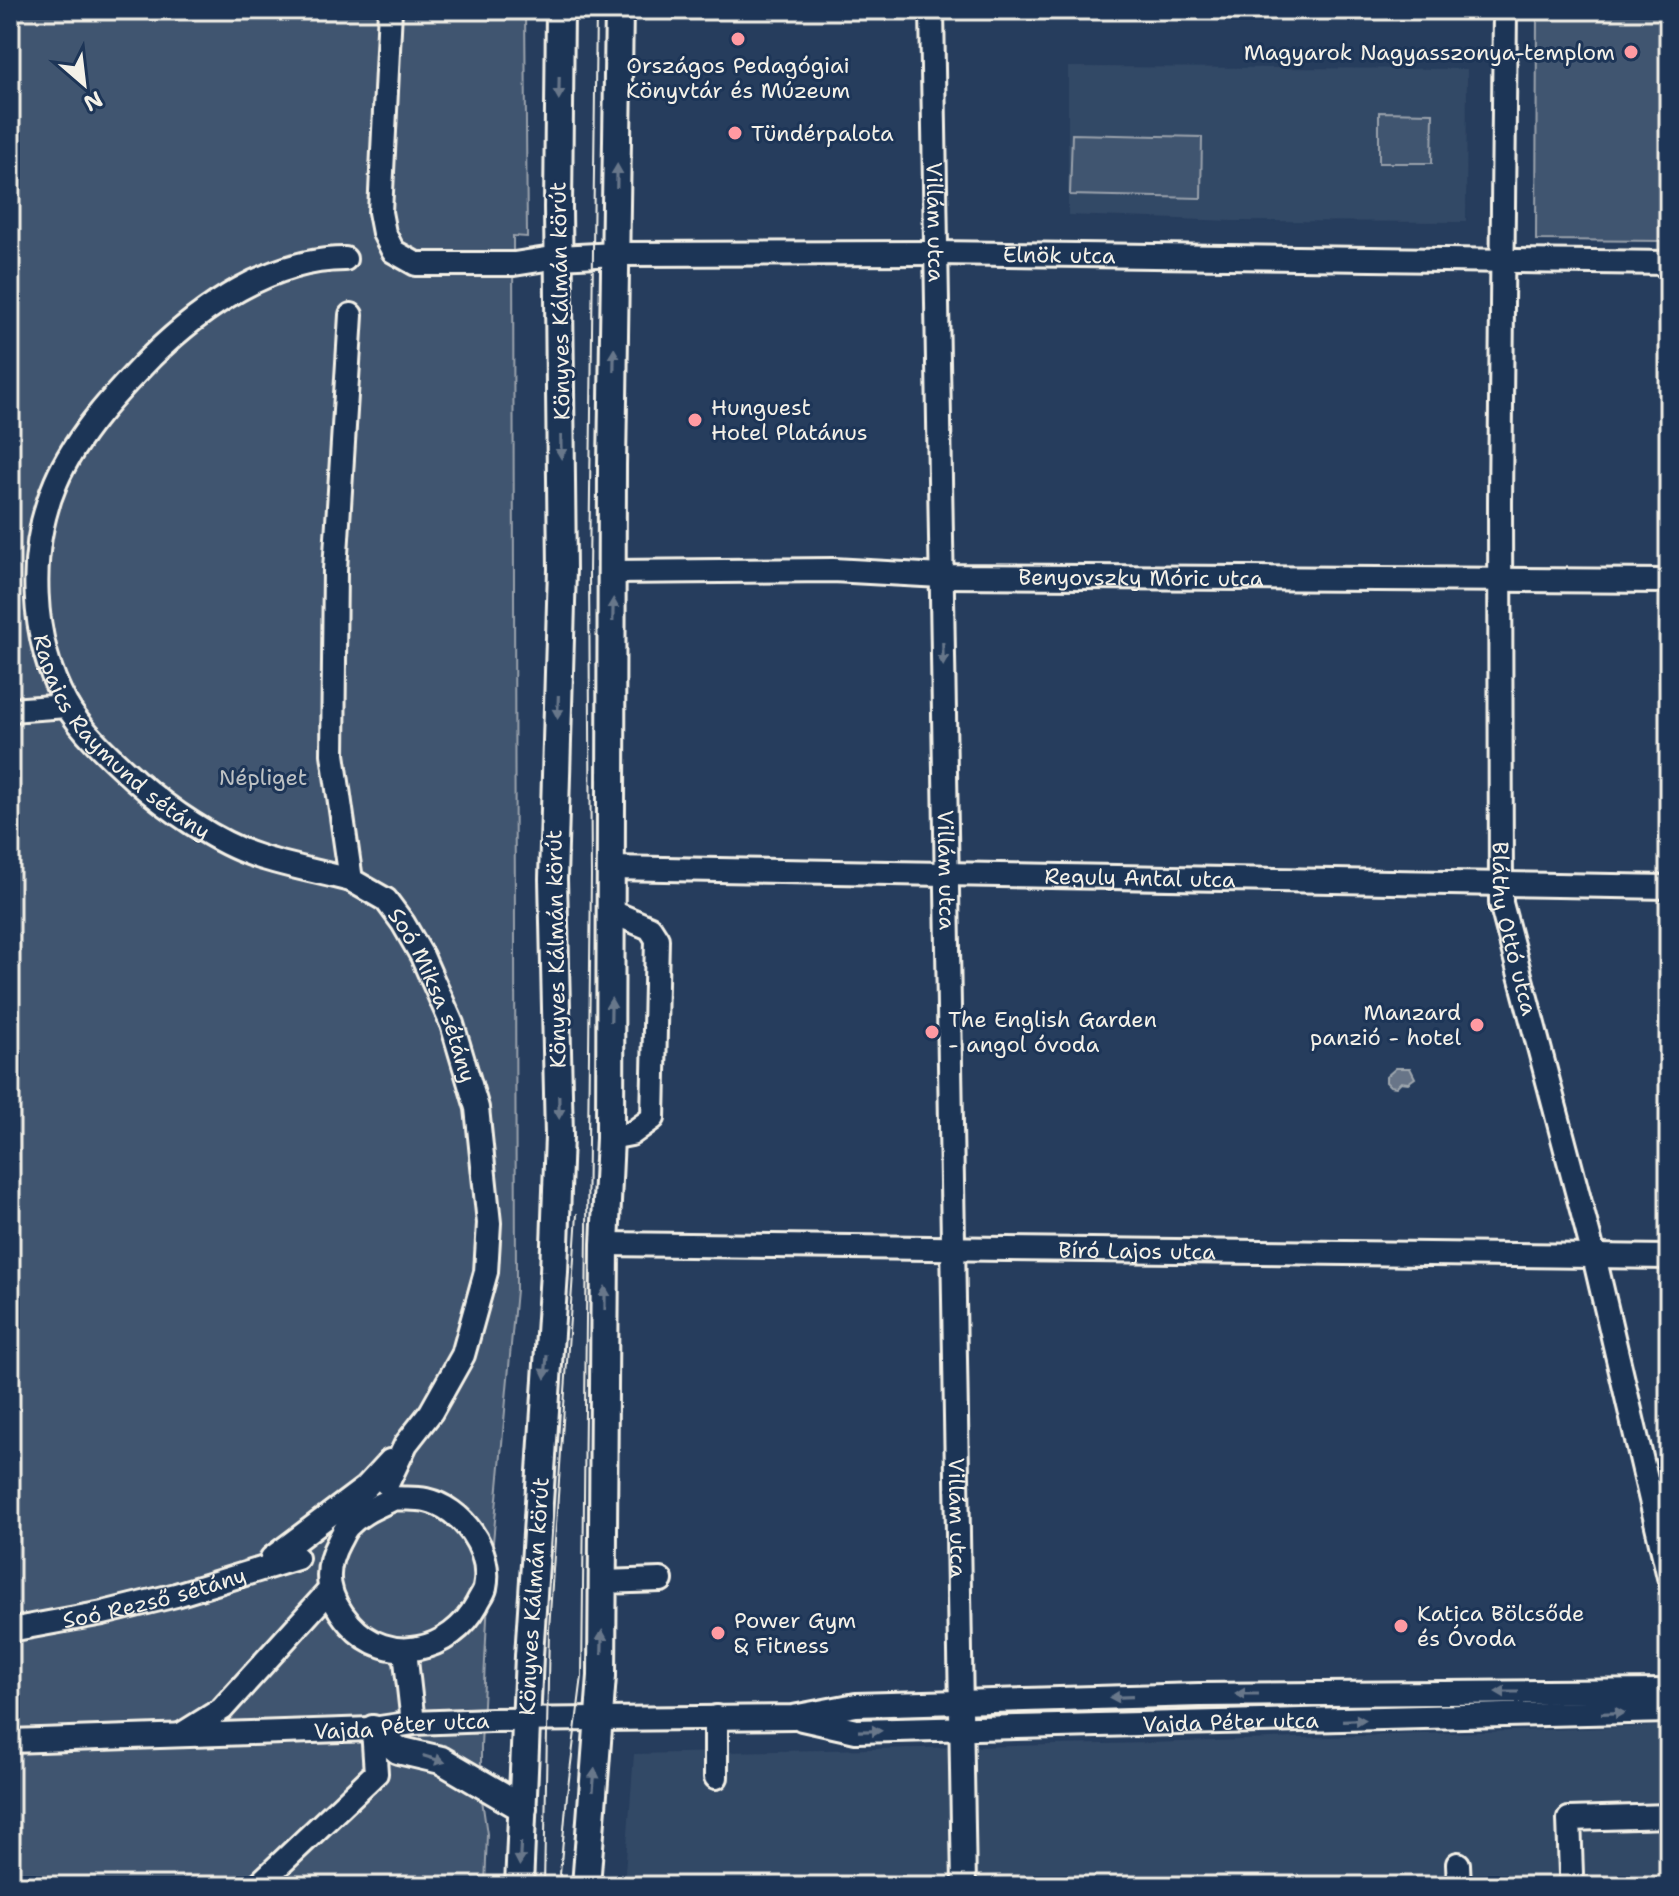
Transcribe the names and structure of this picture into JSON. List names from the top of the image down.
{
  "streets": {
    "main road": ["Könyves Kálmán körút"],
    "street": [
      "Villám utca",
      "Elnök utca",
      "Benyovszky Móric utca",
      "Rapaics Raymund sétány",
      "Reguly Antal utca",
      "Bláthy Ottó utca",
      "Soó Miksa sétány",
      "Bíró Lajos utca",
      "Soó Rezső sétány",
      "Vajda Péter utca"
    ]
  },
  "crossings": [
    ["Villám utca", "Elnök utca"],
    ["Villám utca", "Benyovszky Móric utca"],
    ["Villám utca", "Reguly Antal utca"],
    ["Villám utca", "Bíró Lajos utca"],
    ["Villám utca", "Vajda Péter utca"],
    ["Elnök utca", "Könyves Kálmán körút"],
    ["Elnök utca", "Bláthy Ottó utca"],
    ["Könyves Kálmán körút", "Vajda Péter utca"],
    ["Benyovszky Móric utca", "Bláthy Ottó utca"],
    ["Rapaics Raymund sétány", "Soó Miksa sétány"],
    ["Reguly Antal utca", "Bláthy Ottó utca"],
    ["Bláthy Ottó utca", "Bíró Lajos utca"]
  ],
  "parks": ["Népliget"],
  "places": [
    "Országos Pedagógiai Könyvtár és Múzeum",
    "Magyarok Nagyasszonya-templom",
    "Tündérpalota",
    "Hunguest Hotel Platánus",
    "Manzard panzió - hotel",
    "The English Garden - angol óvoda",
    "Katica Bölcsőde és Óvoda",
    "Power Gym & Fitness"
  ],
  "north": "bottom right"
}
